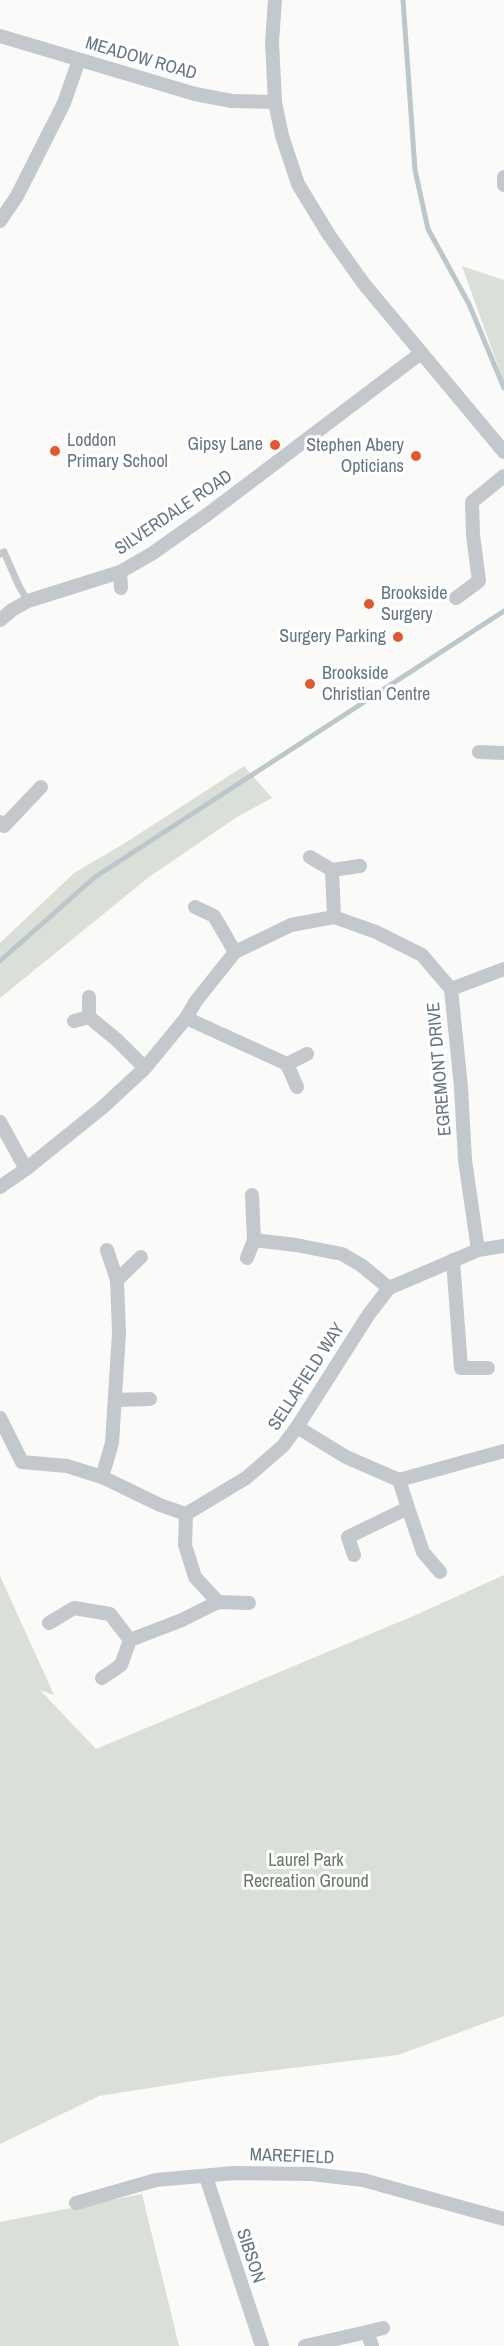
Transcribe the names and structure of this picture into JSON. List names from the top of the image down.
{
  "streets": {
    "street": [
      "MEADOW ROAD",
      "SILVERDALE ROAD",
      "EGREMONT DRIVE",
      "SELLAFIELD WAY",
      "MAREFIELD",
      "SIBSON"
    ]
  },
  "crossings": [
    ["EGREMONT DRIVE", "SELLAFIELD WAY"],
    ["MAREFIELD", "SIBSON"]
  ],
  "parks": ["Laurel Park Recreation Ground"],
  "places": [
    "Gipsy Lane",
    "Loddon Primary School",
    "Stephen Abery Opticians",
    "Brookside Surgery",
    "Surgery Parking",
    "Brookside Christian Centre"
  ]
}
